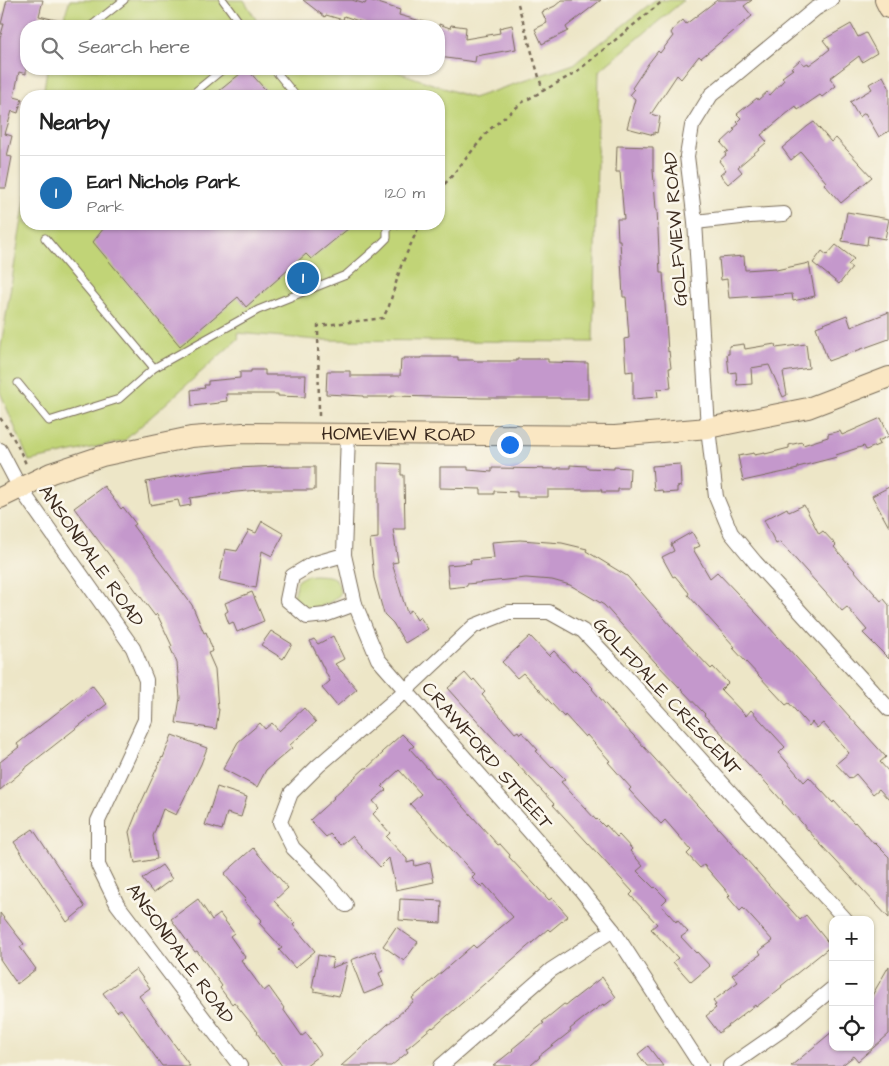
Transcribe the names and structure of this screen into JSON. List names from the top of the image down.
{
  "streets": {
    "street": [
      "GOLFVIEW ROAD",
      "HOMEVIEW ROAD",
      "ANSONDALE ROAD",
      "GOLFDALE CRESCENT",
      "CRAWFORD STREET"
    ]
  },
  "crossings": [
    ["GOLFVIEW ROAD", "HOMEVIEW ROAD"],
    ["HOMEVIEW ROAD", "ANSONDALE ROAD"],
    ["HOMEVIEW ROAD", "CRAWFORD STREET"],
    ["GOLFDALE CRESCENT", "CRAWFORD STREET"]
  ],
  "page": {
    "search": "Search here",
    "heading": "Nearby",
    "list": [
      {
        "mark": "1",
        "name": "Earl Nichols Park",
        "note": "Park",
        "value": "120 m"
      }
    ],
    "pins": "1",
    "map_buttons": ["+", "−"]
  }
}
